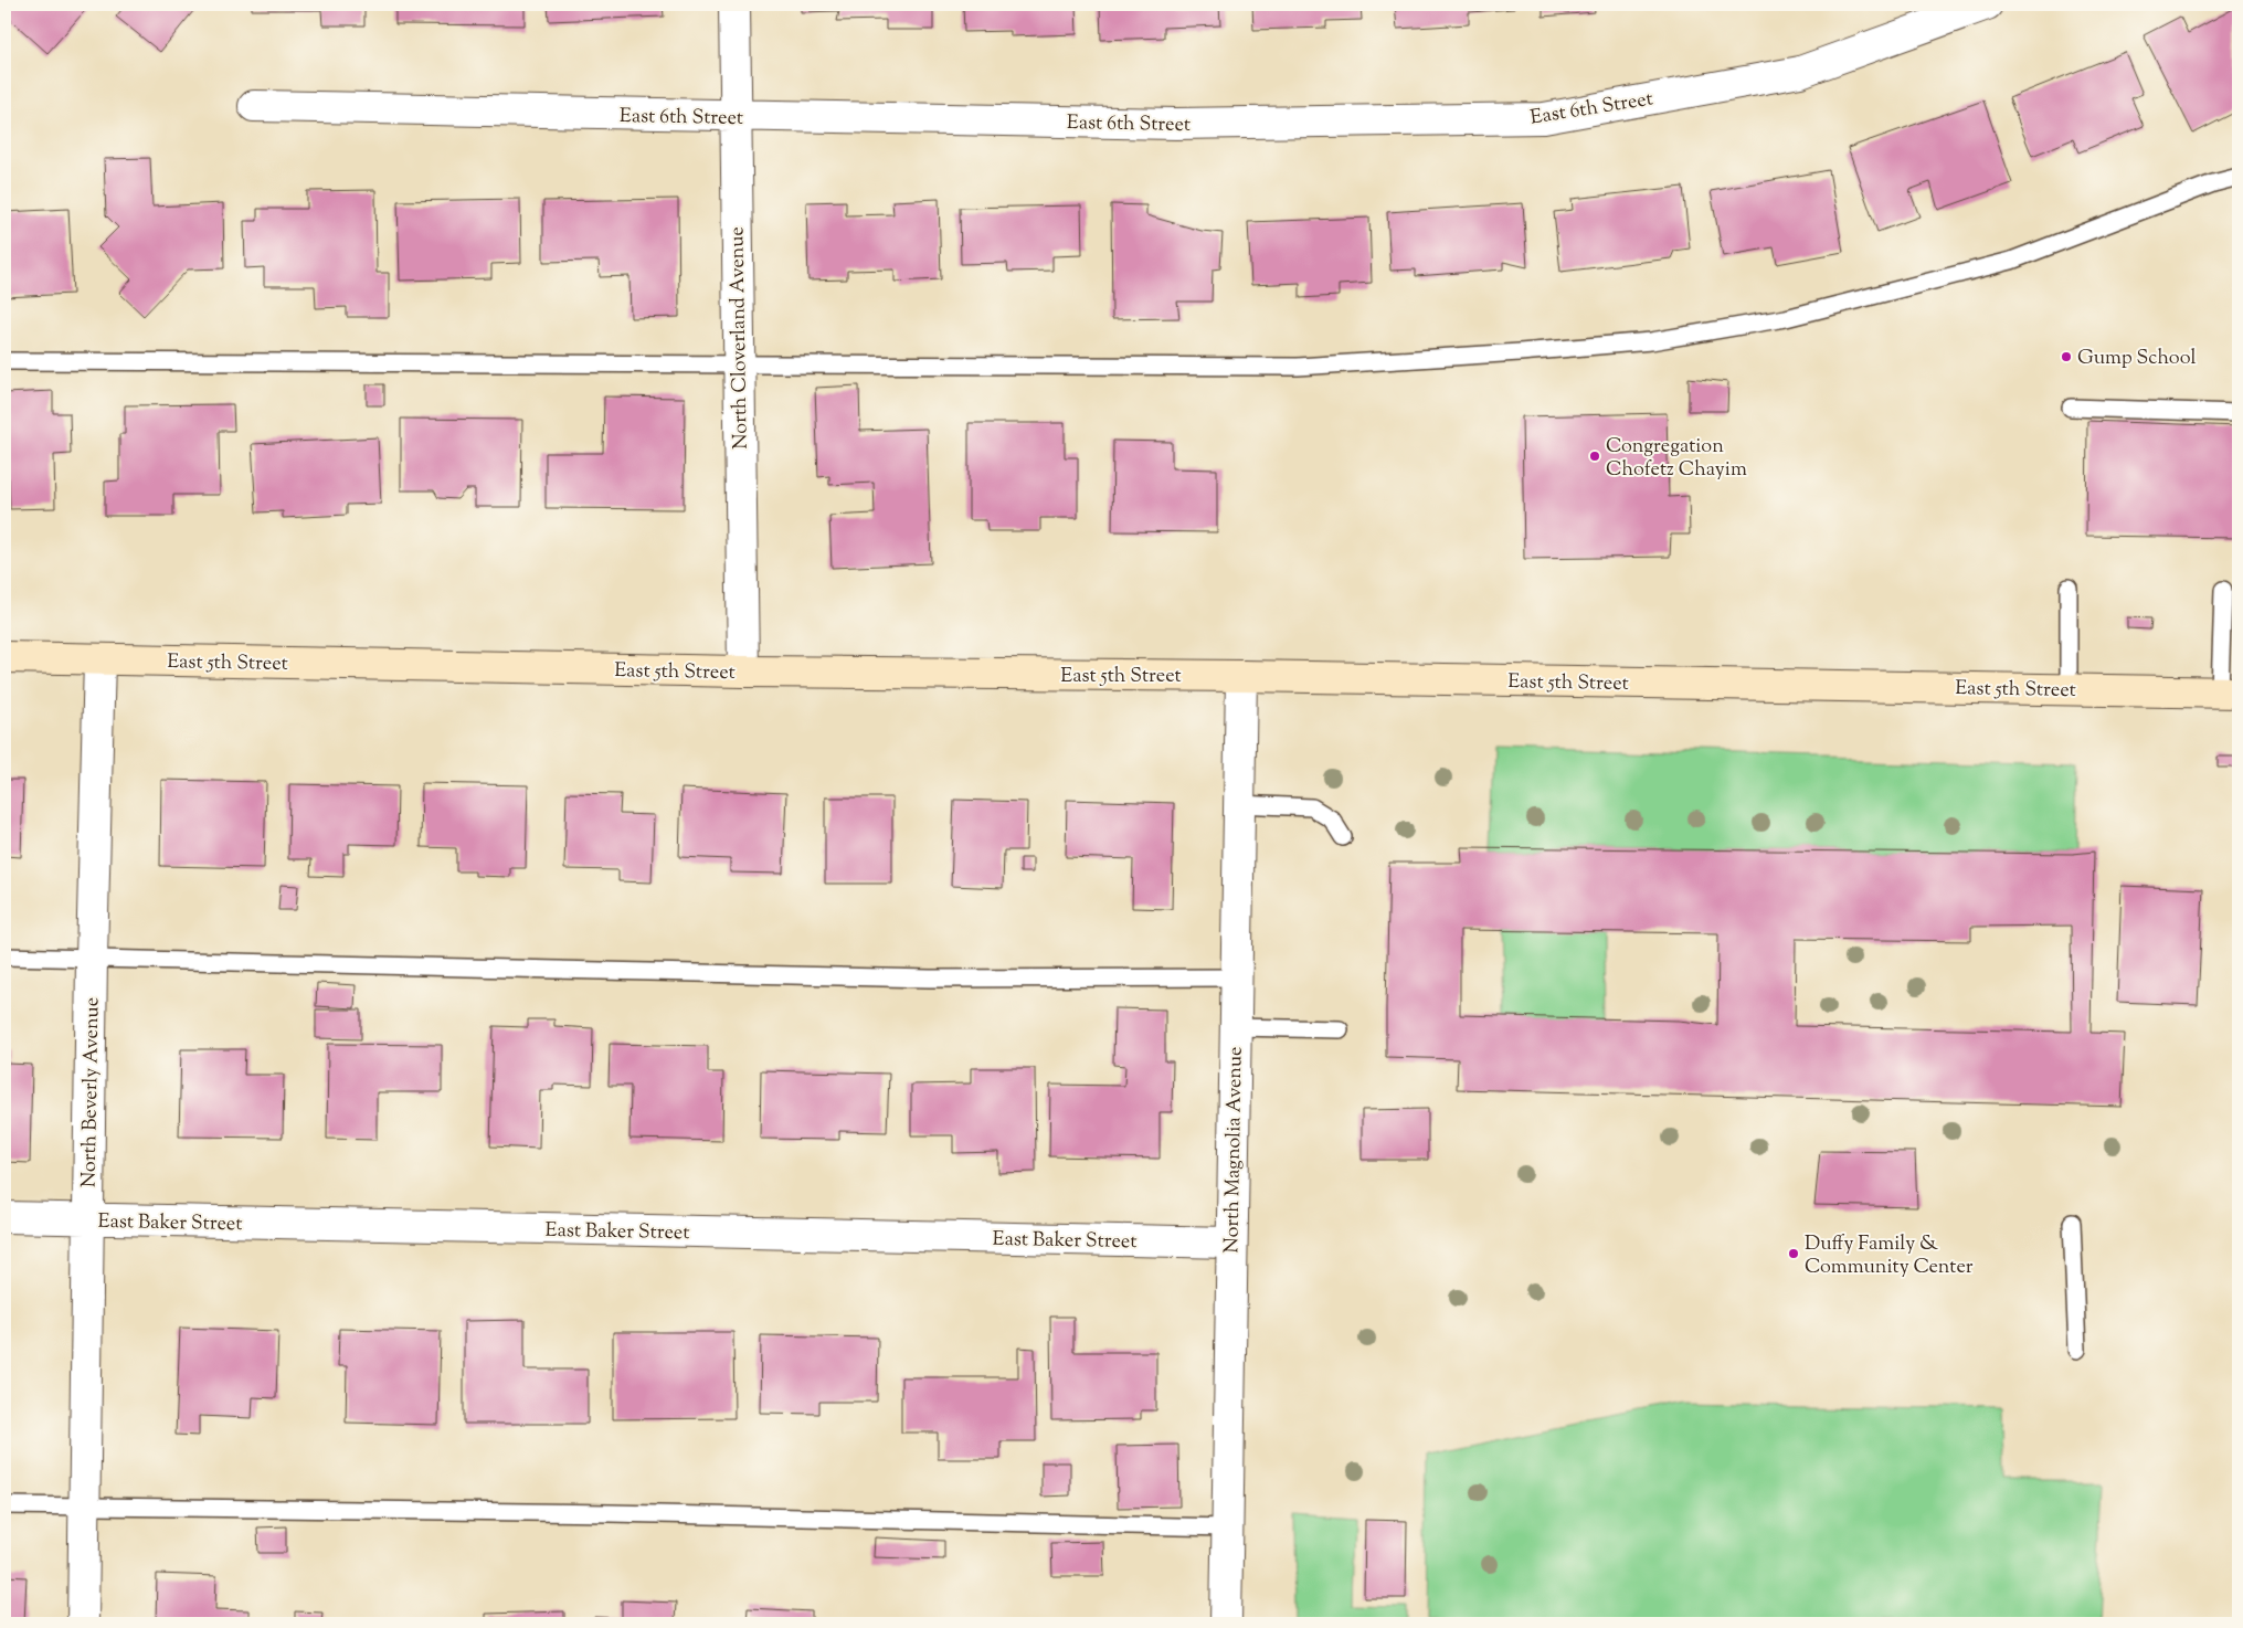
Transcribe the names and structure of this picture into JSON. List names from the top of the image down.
{
  "streets": {
    "street": [
      "East 6th Street",
      "North Cloverland Avenue",
      "East 5th Street",
      "North Beverly Avenue",
      "North Magnolia Avenue",
      "East Baker Street"
    ]
  },
  "crossings": [
    ["East 6th Street", "North Cloverland Avenue"],
    ["North Cloverland Avenue", "East 5th Street"],
    ["East 5th Street", "North Beverly Avenue"],
    ["East 5th Street", "North Magnolia Avenue"],
    ["North Beverly Avenue", "East Baker Street"],
    ["North Magnolia Avenue", "East Baker Street"]
  ],
  "places": ["Gump School", "Congregation Chofetz Chayim", "Duffy Family & Community Center"]
}
